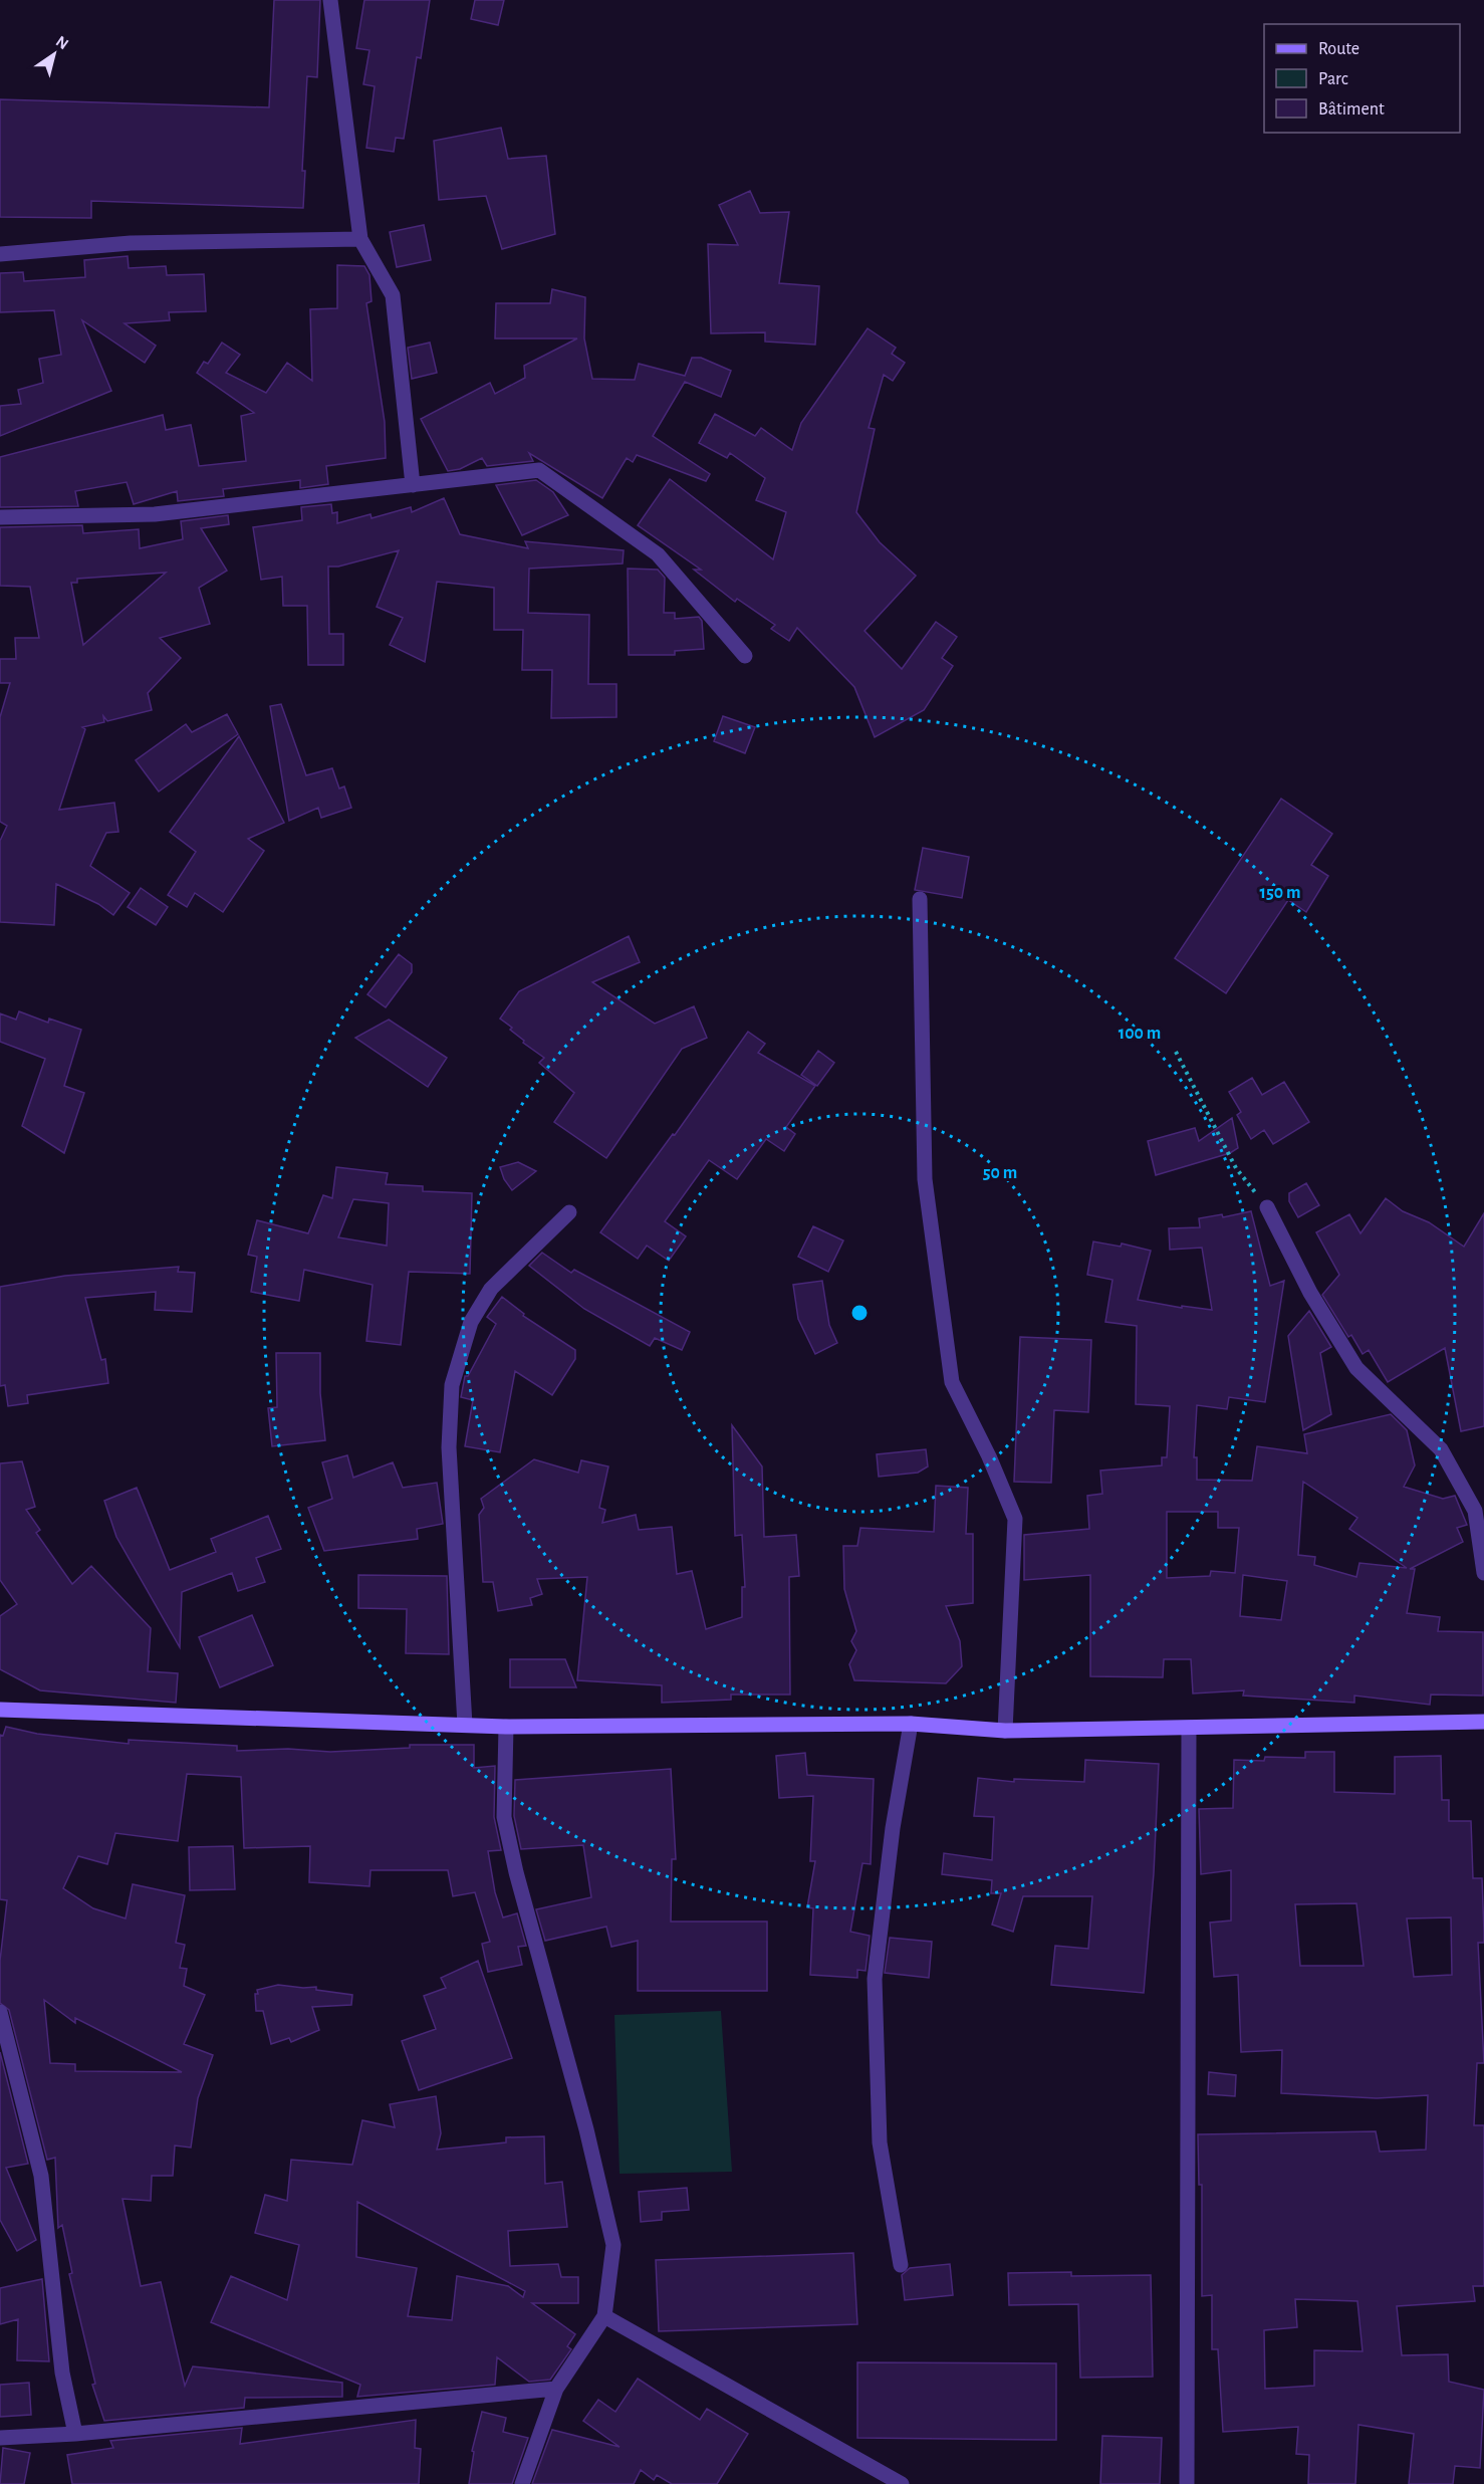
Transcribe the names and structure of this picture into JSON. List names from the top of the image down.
{
  "legend": ["Route", "Parc", "Bâtiment"],
  "north": "top right",
  "rings": ["150 m", "100 m", "50 m"]
}
